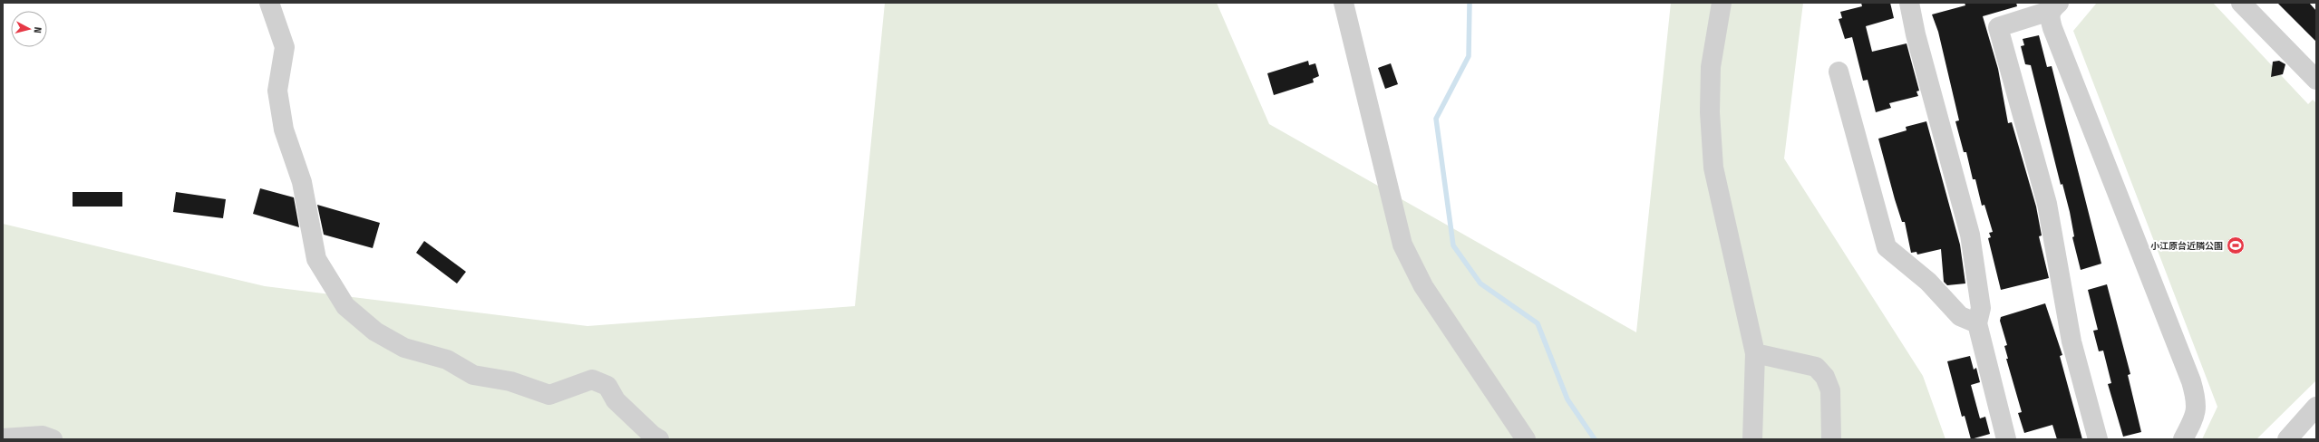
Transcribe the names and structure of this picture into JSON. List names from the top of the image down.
{
  "places": {
    "sports": ["小江原台近隣公園"]
  },
  "north": "right"
}
